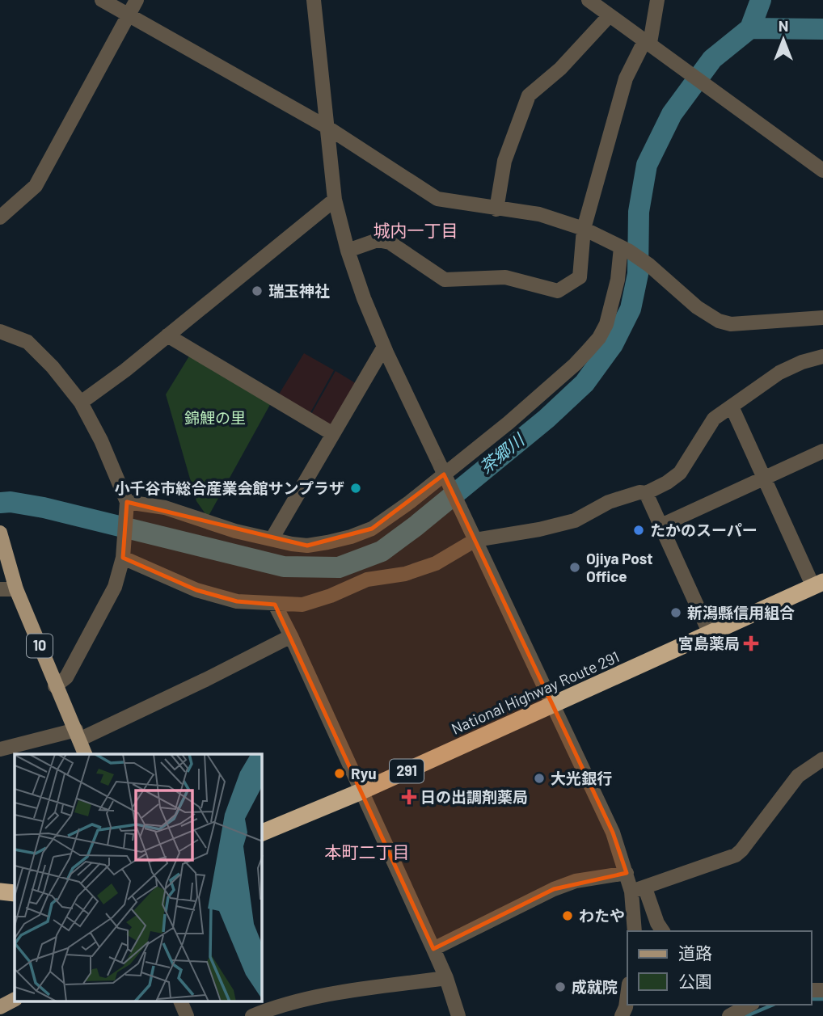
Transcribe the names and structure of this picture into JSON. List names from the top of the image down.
{
  "streets": {
    "highway": ["National Highway Route 291", "291"],
    "main road": ["10"]
  },
  "districts": ["城内一丁目", "本町二丁目"],
  "water": ["茶郷川"],
  "parks": ["錦鯉の里"],
  "places": {
    "other": [
      "瑞玉神社",
      "小千谷市総合産業会館サンプラザ",
      "たかのスーパー",
      "Ojiya Post Office",
      "新潟縣信用組合",
      "Ryu",
      "大光銀行",
      "わたや",
      "成就院"
    ],
    "health": ["宮島薬局", "日の出調剤薬局"]
  },
  "legend": ["道路", "公園"],
  "north": "top"
}
